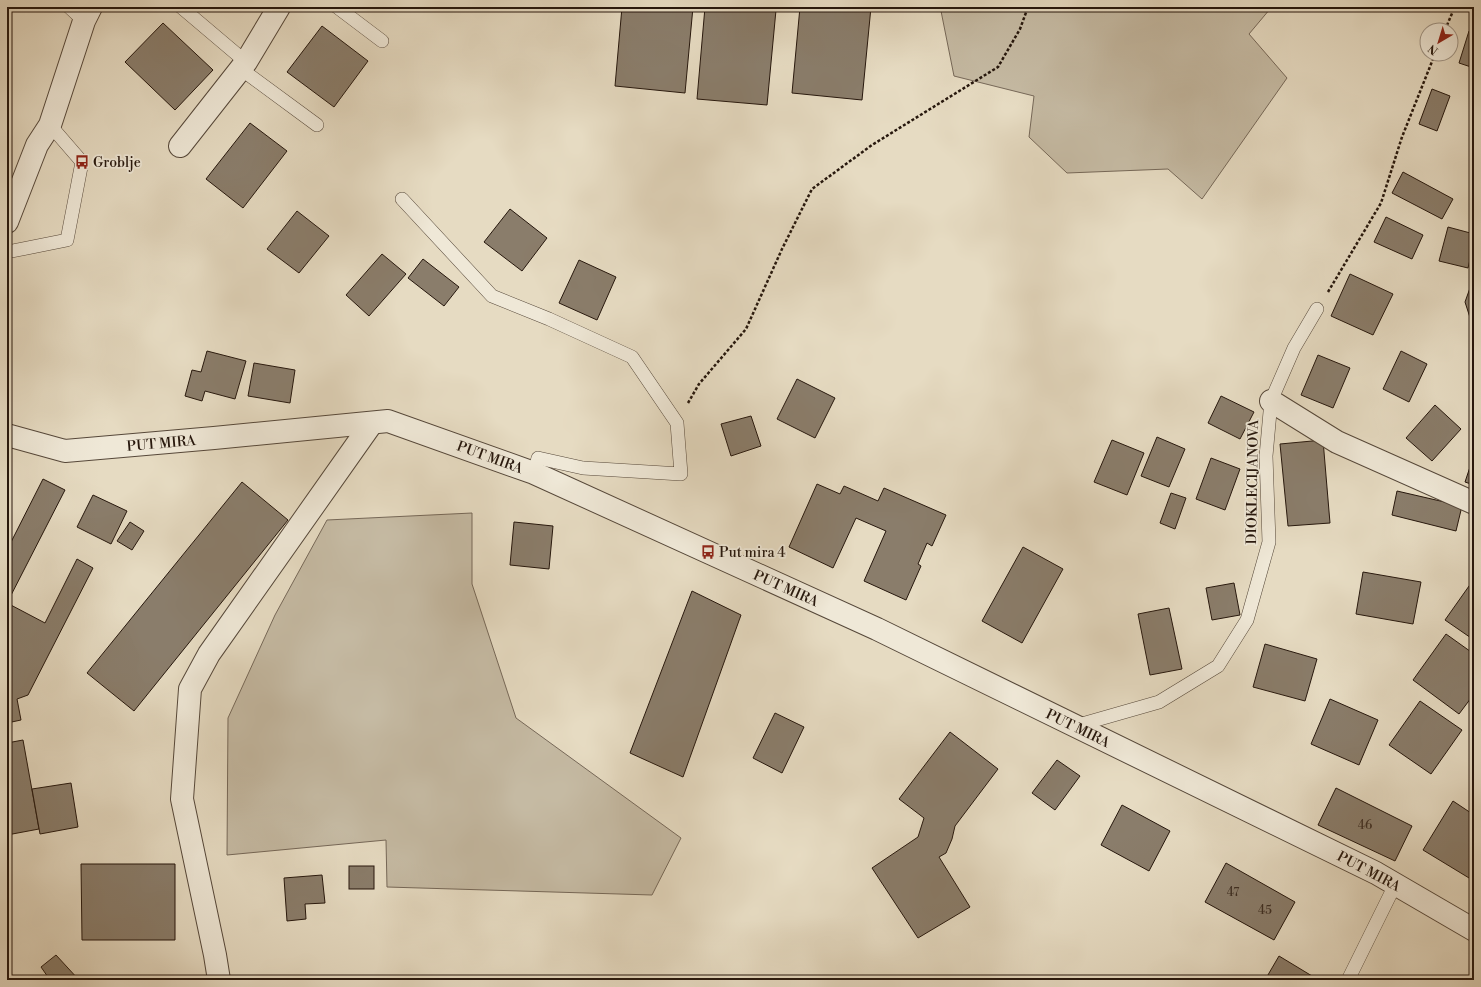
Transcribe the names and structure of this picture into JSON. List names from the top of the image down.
{
  "streets": {
    "street": ["PUT MIRA"],
    "lane": ["DIOKLECIJANOVA"]
  },
  "crossings": [
    ["PUT MIRA", "DIOKLECIJANOVA"]
  ],
  "places": {
    "bus stop": ["Groblje", "Put mira 4"]
  },
  "house_numbers": ["46", "47", "45"],
  "north": "bottom left"
}
